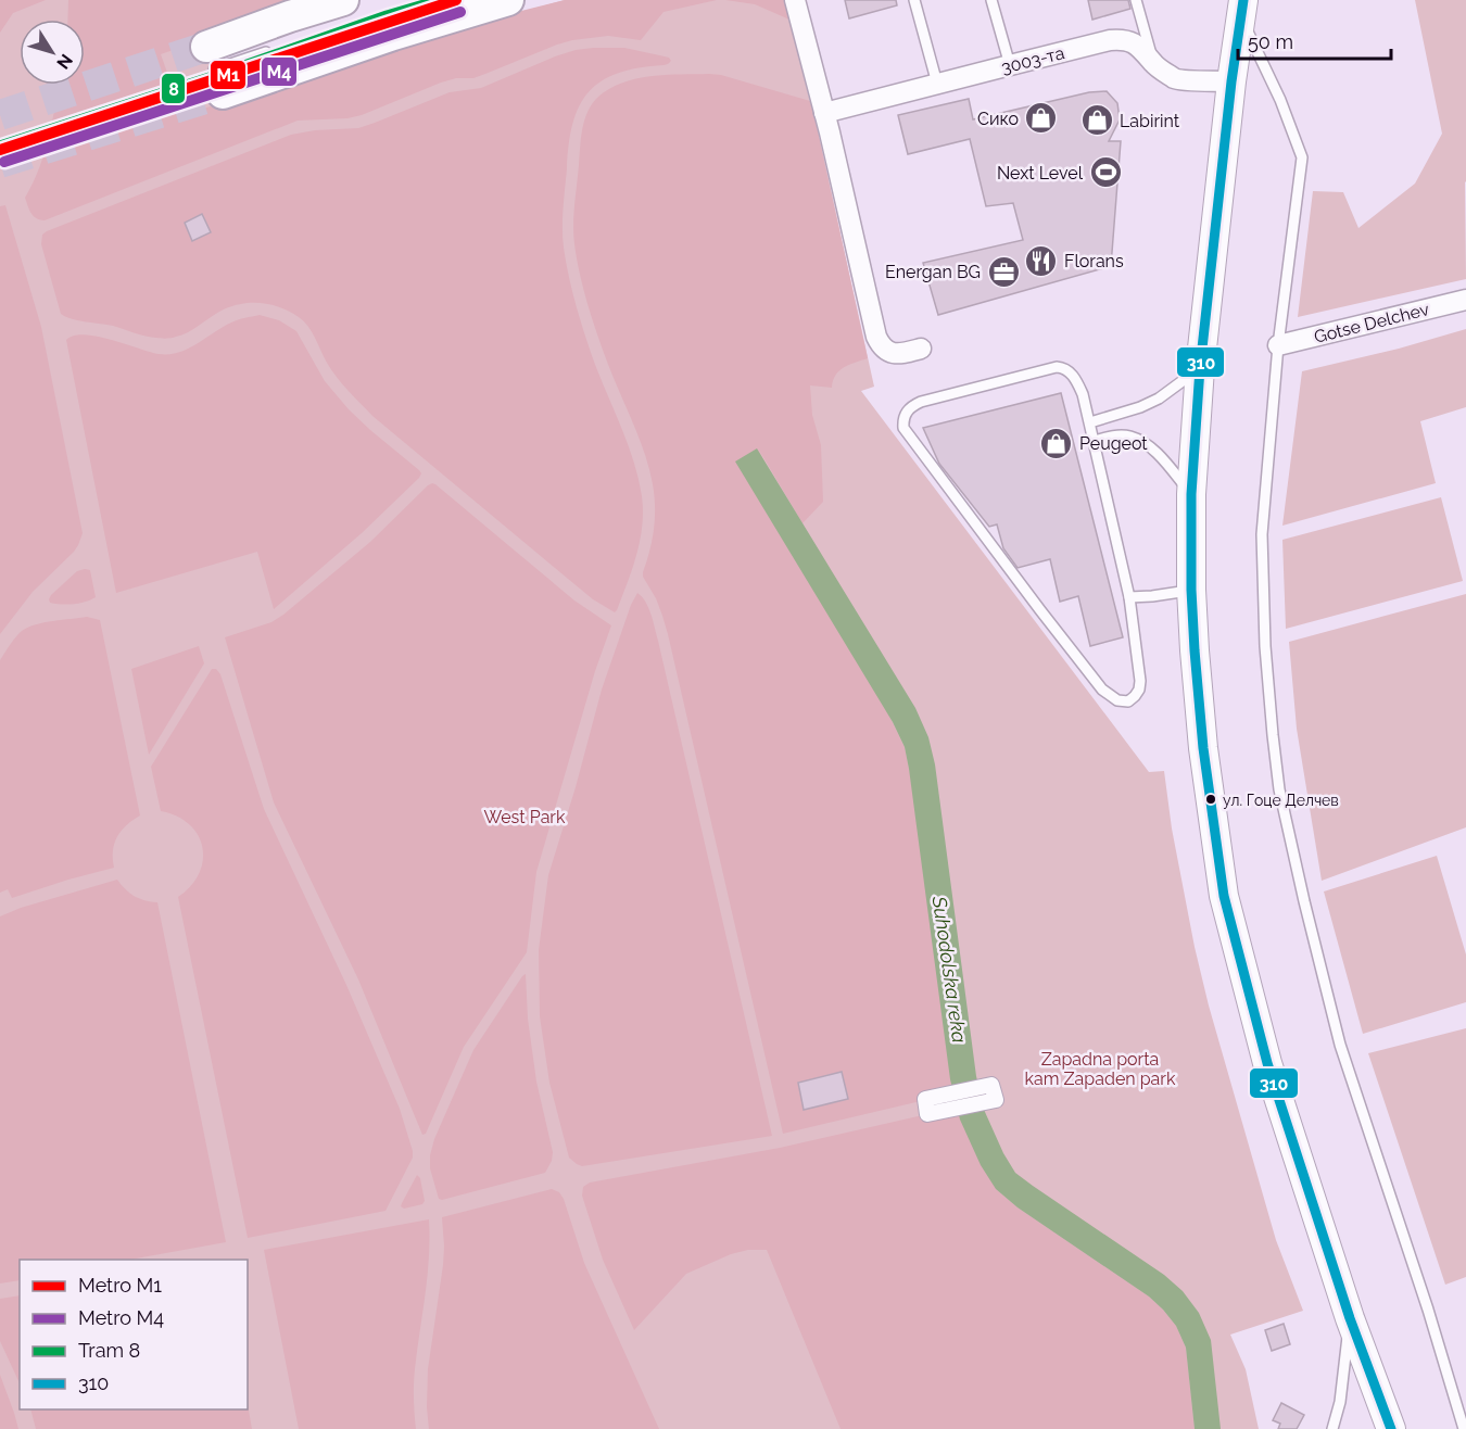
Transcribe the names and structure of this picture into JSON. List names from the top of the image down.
{
  "streets": {
    "street": ["3003-та", "Gotse Delchev"]
  },
  "water": ["Suhodolska reka"],
  "parks": ["West Park", "Zapadna porta kam Zapaden park"],
  "places": {
    "shop": ["Сико", "Labirint", "Peugeot"],
    "sports": ["Next Level"],
    "restaurant": ["Florans"],
    "office": ["Energan BG"],
    "other": ["ул. Гоце Делчев"]
  },
  "lines": [
    "metro line M1",
    "tram line 8",
    "transit line 310",
    "metro line M4"
  ],
  "legend": [
    "Metro M1",
    "Metro M4",
    "Tram 8",
    "310"
  ],
  "scale_bar": "50 m",
  "north": "bottom right"
}
